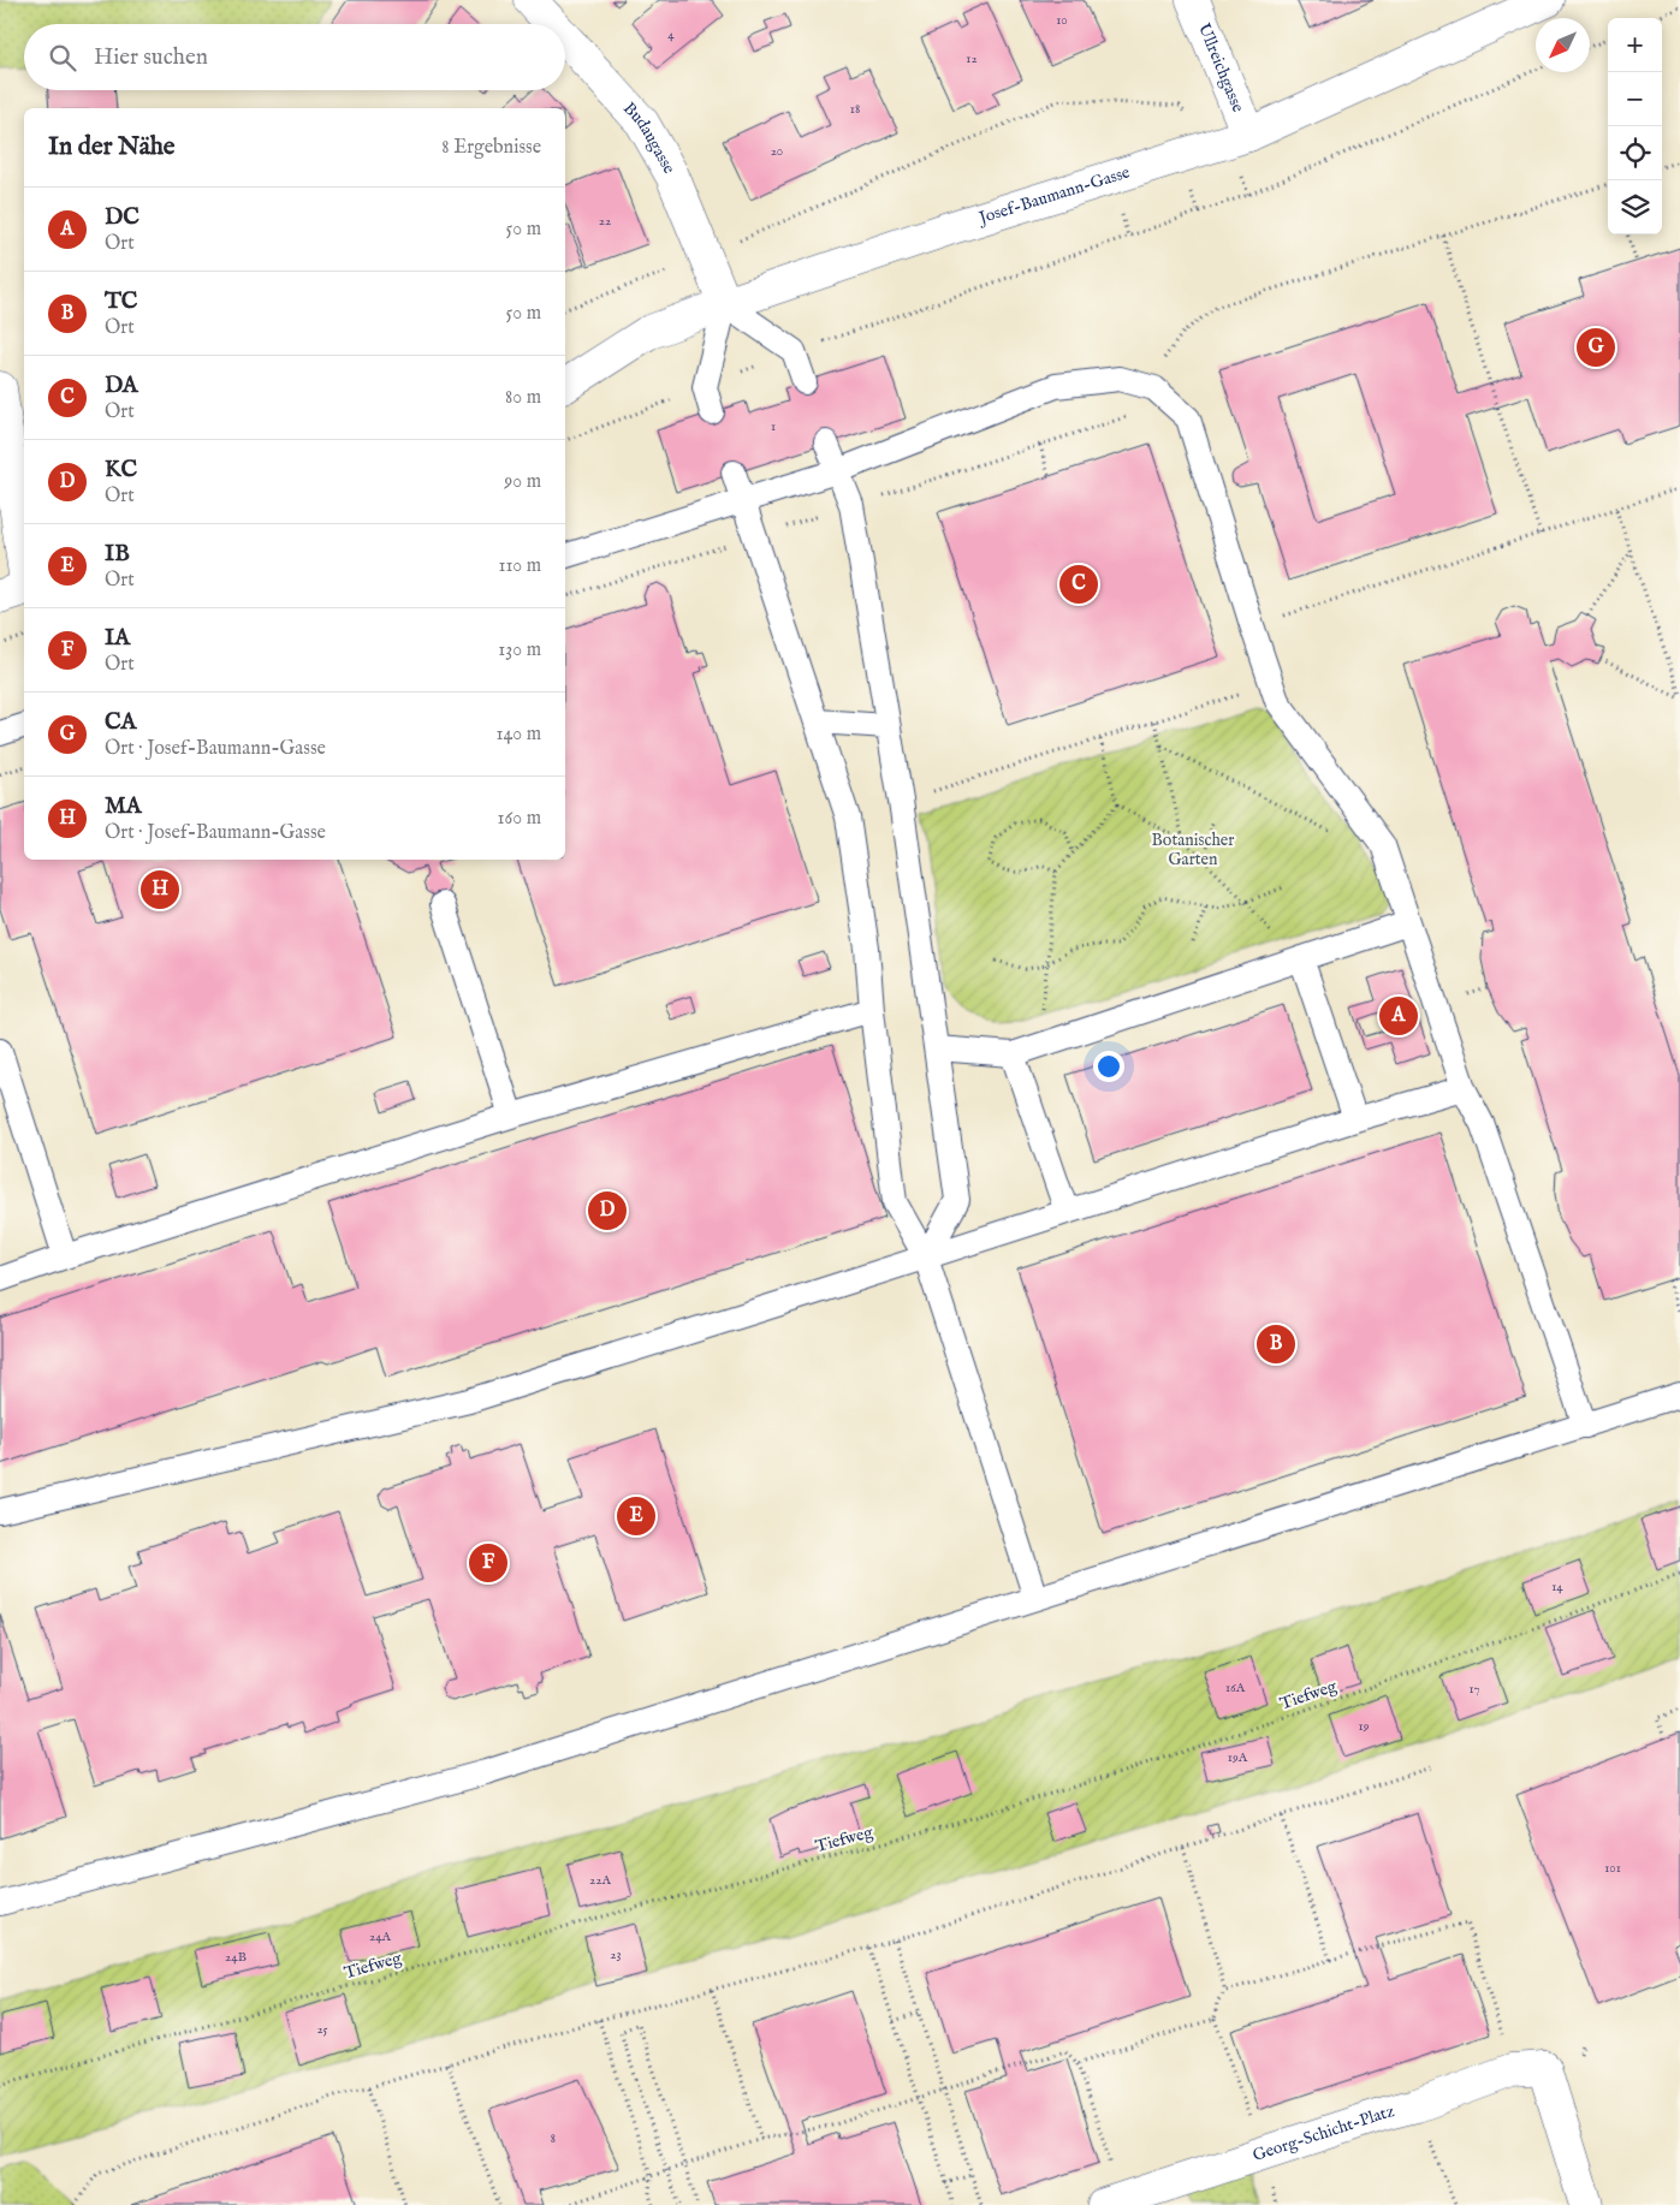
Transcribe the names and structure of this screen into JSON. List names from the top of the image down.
{
  "streets": {
    "street": [
      "Ullreichgasse",
      "Budaugasse",
      "Josef-Baumann-Gasse",
      "Georg-Schicht-Platz"
    ],
    "path": ["Tiefweg"]
  },
  "crossings": [
    ["Ullreichgasse", "Josef-Baumann-Gasse"],
    ["Budaugasse", "Josef-Baumann-Gasse"]
  ],
  "parks": ["Botanischer Garten"],
  "house_numbers": [
    "10",
    "4",
    "12",
    "18",
    "20",
    "22",
    "1",
    "14",
    "16A",
    "17",
    "19",
    "19A",
    "101",
    "22A",
    "24A",
    "23",
    "24B",
    "25",
    "8"
  ],
  "north": "bottom left",
  "page": {
    "map_buttons": ["+", "−"],
    "search": "Hier suchen",
    "heading": ["In der Nähe", "8 Ergebnisse"],
    "list": [
      {
        "mark": "A",
        "name": "DC",
        "note": "Ort",
        "value": "50 m"
      },
      {
        "mark": "B",
        "name": "TC",
        "note": "Ort",
        "value": "50 m"
      },
      {
        "mark": "C",
        "name": "DA",
        "note": "Ort",
        "value": "80 m"
      },
      {
        "mark": "D",
        "name": "KC",
        "note": "Ort",
        "value": "90 m"
      },
      {
        "mark": "E",
        "name": "IB",
        "note": "Ort",
        "value": "110 m"
      },
      {
        "mark": "F",
        "name": "IA",
        "note": "Ort",
        "value": "130 m"
      },
      {
        "mark": "G",
        "name": "CA",
        "note": "Ort · Josef-Baumann-Gasse",
        "value": "140 m"
      },
      {
        "mark": "H",
        "name": "MA",
        "note": "Ort · Josef-Baumann-Gasse",
        "value": "160 m"
      }
    ],
    "pins": [
      "G",
      "C",
      "H",
      "A",
      "D",
      "B",
      "E",
      "F"
    ]
  }
}
